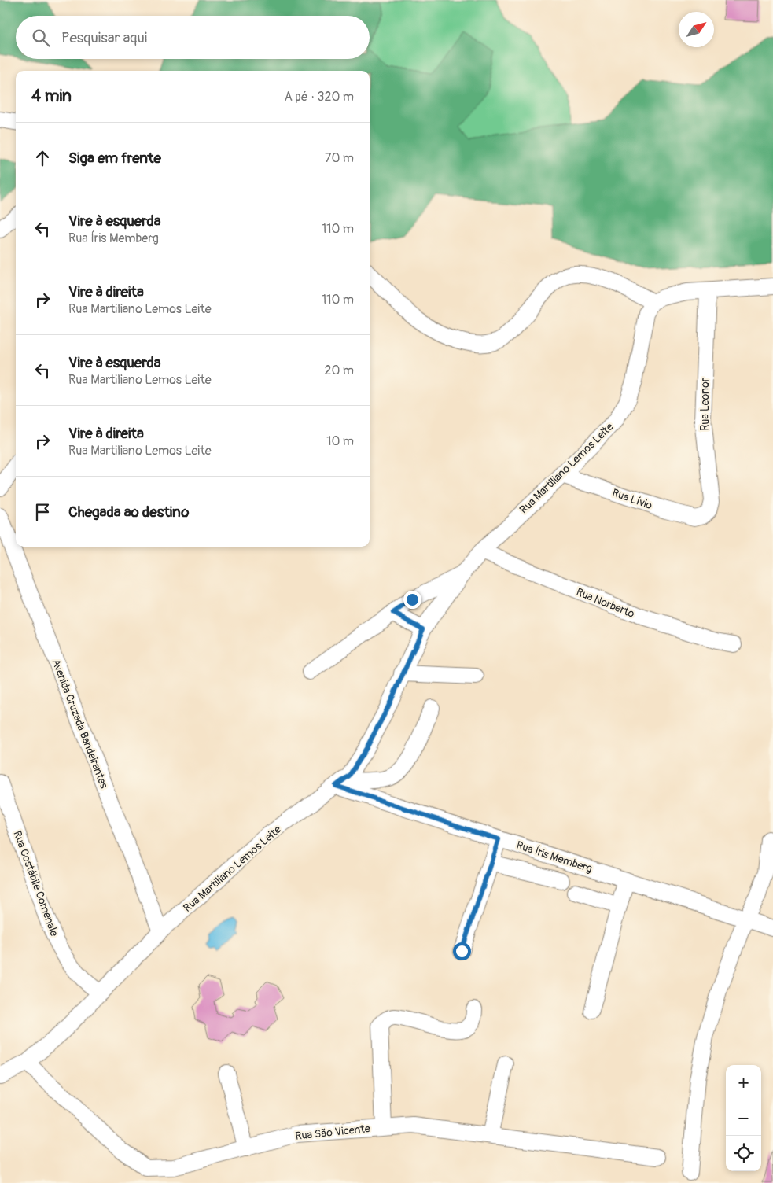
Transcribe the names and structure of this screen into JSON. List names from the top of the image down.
{
  "streets": {
    "street": [
      "Rua Leonor",
      "Rua Martiliano Lemos Leite",
      "Rua Lívio",
      "Rua Norberto",
      "Avenida Cruzada Bandeirantes",
      "Rua Íris Memberg",
      "Rua Costábile Comenale",
      "Rua São Vicente"
    ]
  },
  "crossings": [
    ["Rua Leonor", "Rua Lívio"],
    ["Rua Martiliano Lemos Leite", "Rua Lívio"],
    ["Rua Martiliano Lemos Leite", "Rua Norberto"],
    ["Rua Martiliano Lemos Leite", "Avenida Cruzada Bandeirantes"],
    ["Rua Martiliano Lemos Leite", "Rua Íris Memberg"],
    ["Rua Martiliano Lemos Leite", "Rua Costábile Comenale"],
    ["Rua Martiliano Lemos Leite", "Rua São Vicente"]
  ],
  "north": "top right",
  "page": {
    "search": "Pesquisar aqui",
    "heading": ["4 min", "A pé · 320 m"],
    "list": [
      ["Siga em frente", "70 m"],
      ["Vire à esquerda", "Rua Íris Memberg", "110 m"],
      ["Vire à direita", "Rua Martiliano Lemos Leite", "110 m"],
      ["Vire à esquerda", "Rua Martiliano Lemos Leite", "20 m"],
      ["Vire à direita", "Rua Martiliano Lemos Leite", "10 m"],
      "Chegada ao destino"
    ],
    "map_buttons": ["+", "−"]
  }
}
